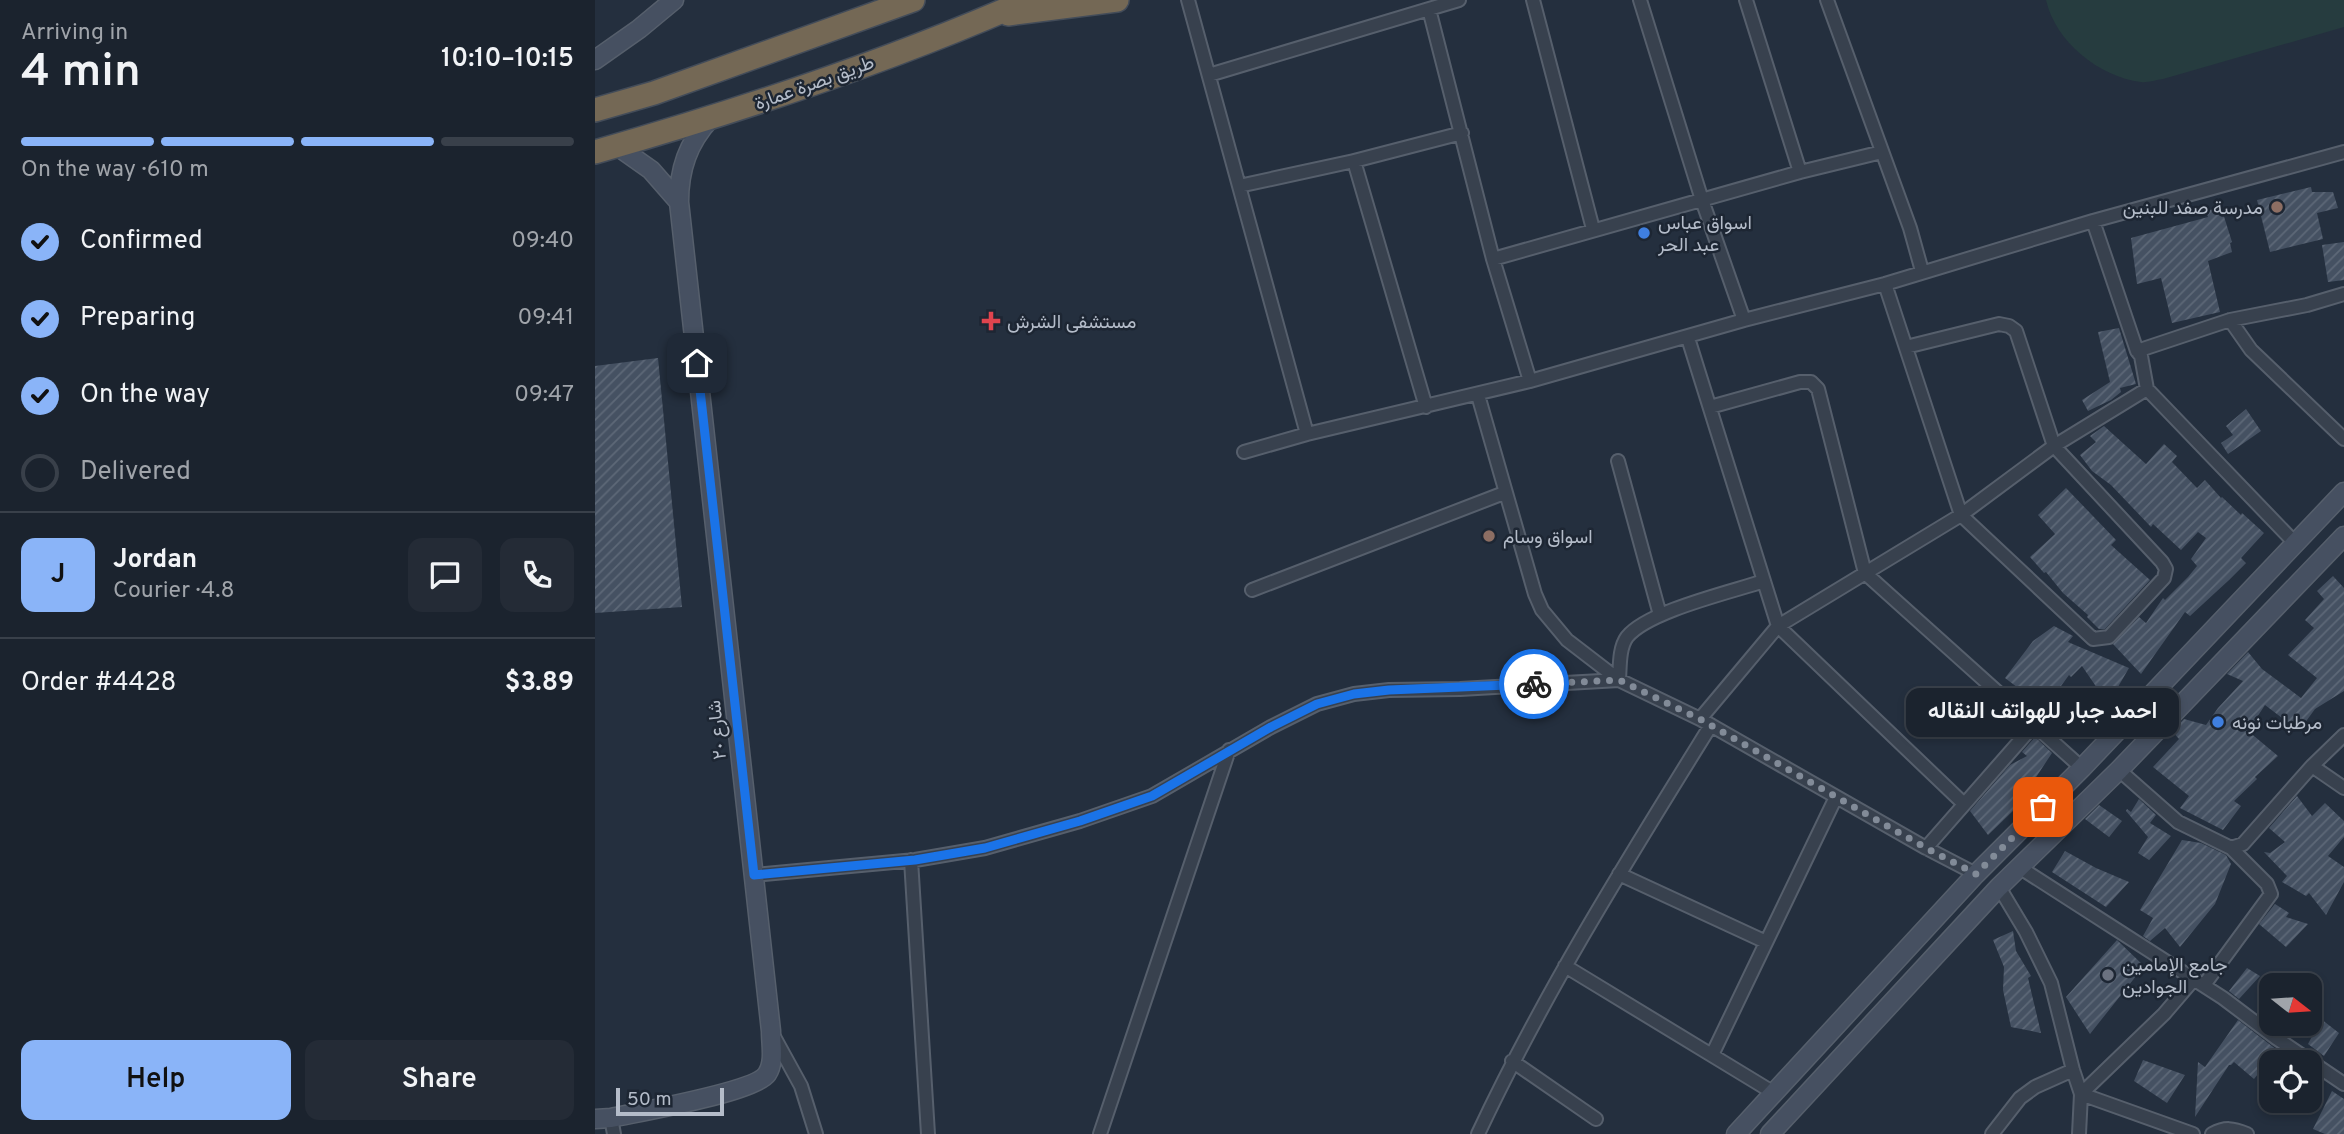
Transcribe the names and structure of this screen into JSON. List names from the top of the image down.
{
  "streets": {
    "highway": ["طريق بصرة عمارة"],
    "street": ["شارع ٢٠"]
  },
  "crossings": [
    ["طريق بصرة عمارة", "شارع ٢٠"]
  ],
  "places": {
    "other": [
      "مدرسة صفد للبنين",
      "اسواق عباس عبد الحر",
      "اسواق وسام",
      "مرطبات نونه",
      "احمد جبار للهواتف النقاله",
      "جامع الإمامين الجوادين"
    ],
    "health": ["مستشفى الشرش"]
  },
  "scale_bar": "50 m",
  "north": "right",
  "page": {
    "heading": ["4 min", "Arriving in", "10:10–10:15"],
    "panel": [
      "Jordan",
      "Courier · 4.8",
      "Order #4428",
      "$3.89"
    ],
    "bar": "On the way · 610 m",
    "list": [
      ["Confirmed", "09:40"],
      ["Preparing", "09:41"],
      ["On the way", "09:47"],
      "Delivered"
    ],
    "round": "J",
    "bubble": "احمد جبار للهواتف النقاله",
    "buttons": ["Help", "Share"],
    "scale": "50 m"
  }
}
